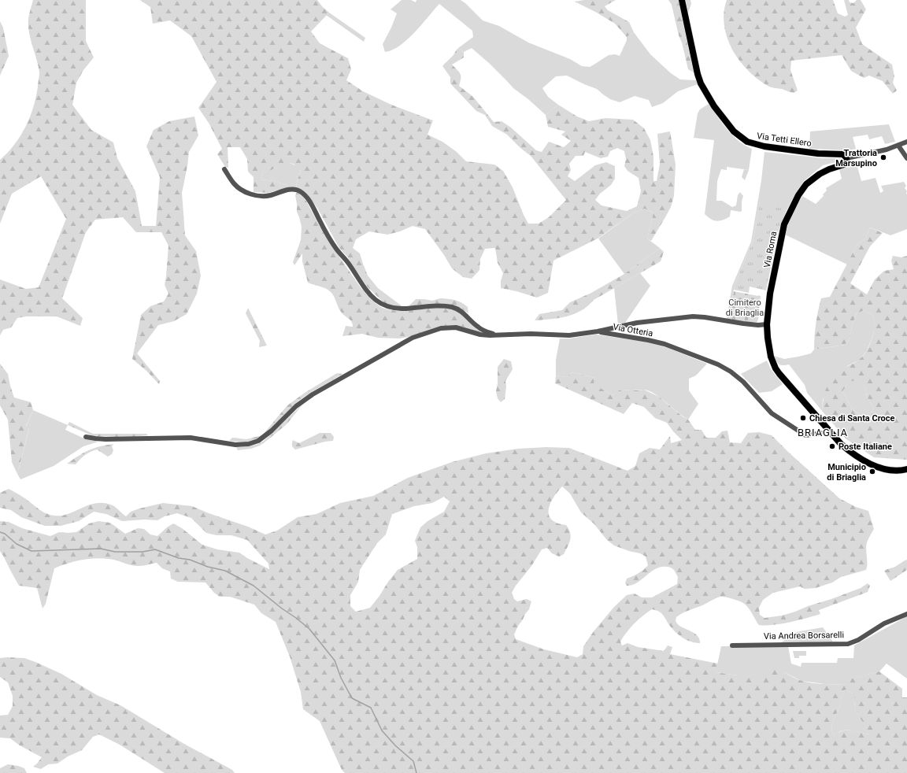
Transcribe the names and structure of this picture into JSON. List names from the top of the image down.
{
  "streets": {
    "main road": ["Via Tetti Ellero", "Via Roma"],
    "street": ["Via Otteria", "Via Andrea Borsarelli"]
  },
  "crossings": [
    ["Via Tetti Ellero", "Via Roma"],
    ["Via Roma", "Via Otteria"]
  ],
  "districts": ["BRIAGLIA"],
  "parks": ["Cimitero di Briaglia"],
  "places": [
    "Trattoria Marsupino",
    "Chiesa di Santa Croce",
    "Poste Italiane",
    "Municipio di Briaglia"
  ]
}
